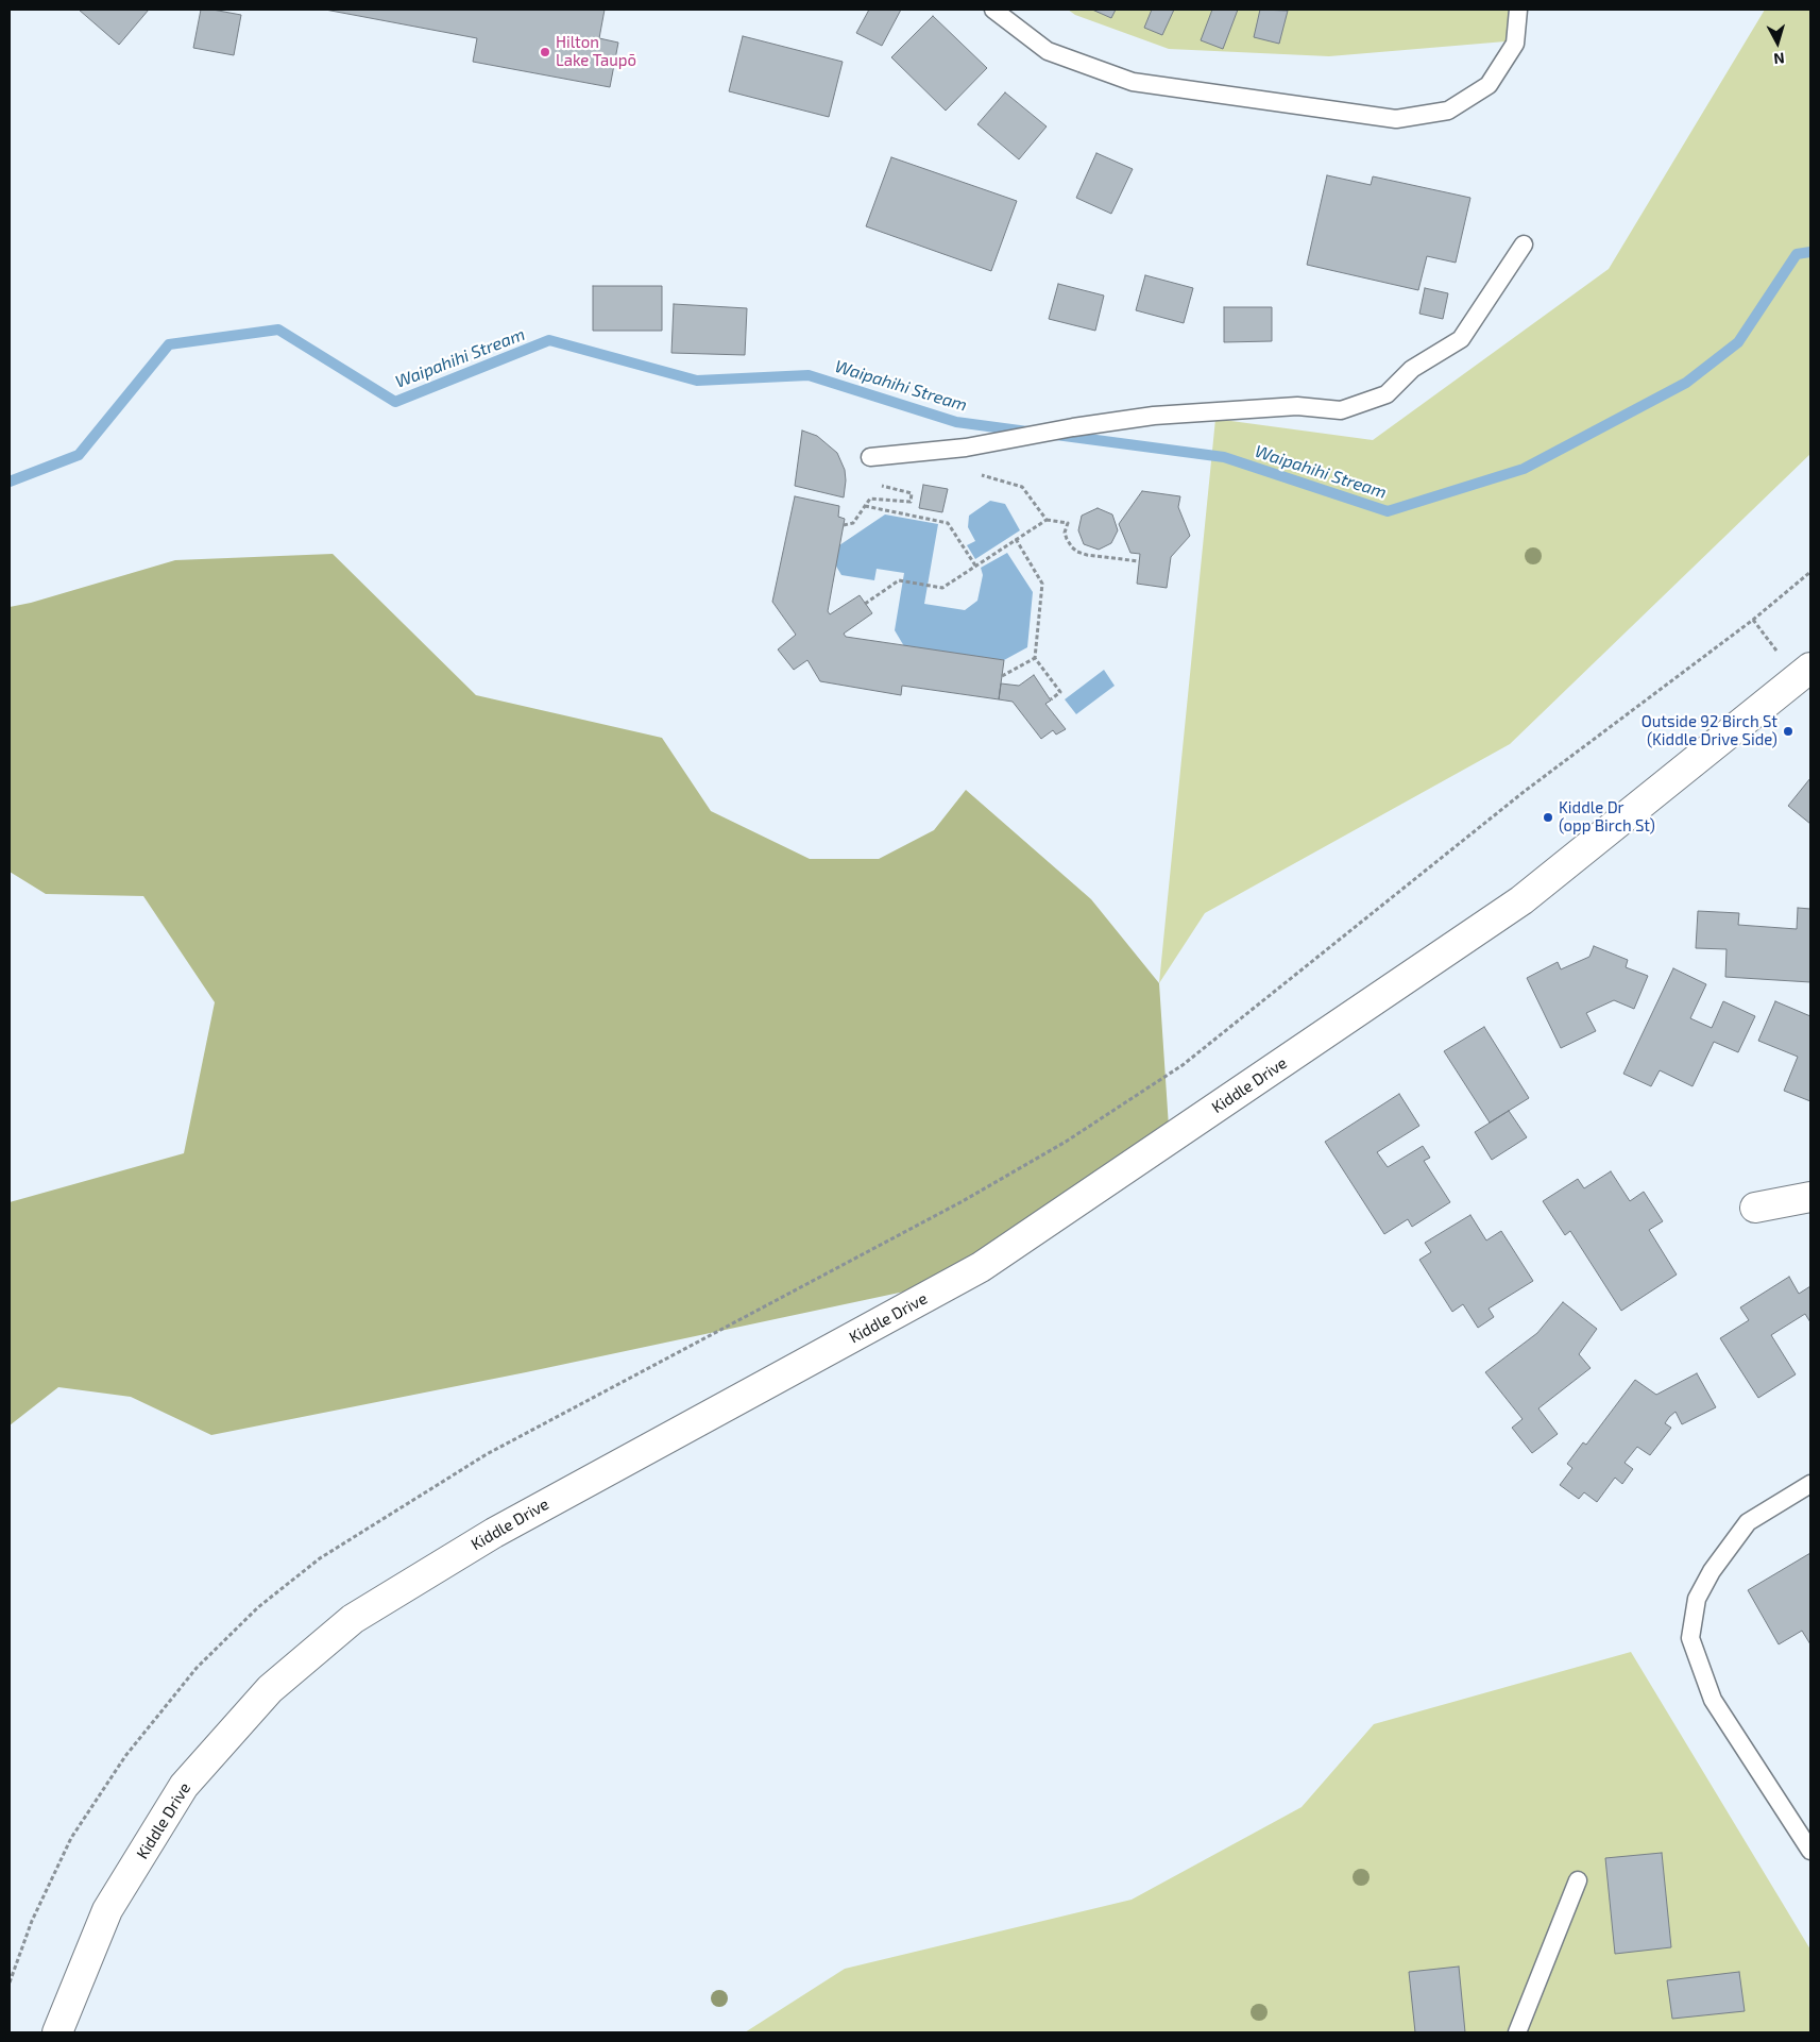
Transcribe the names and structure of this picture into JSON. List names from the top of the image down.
{
  "streets": {
    "street": ["Kiddle Drive"]
  },
  "water": ["Waipahihi Stream"],
  "places": ["Hilton Lake Taupō", "Outside 92 Birch St (Kiddle Drive Side)", "Kiddle Dr (opp Birch St)"],
  "north": "bottom"
}
